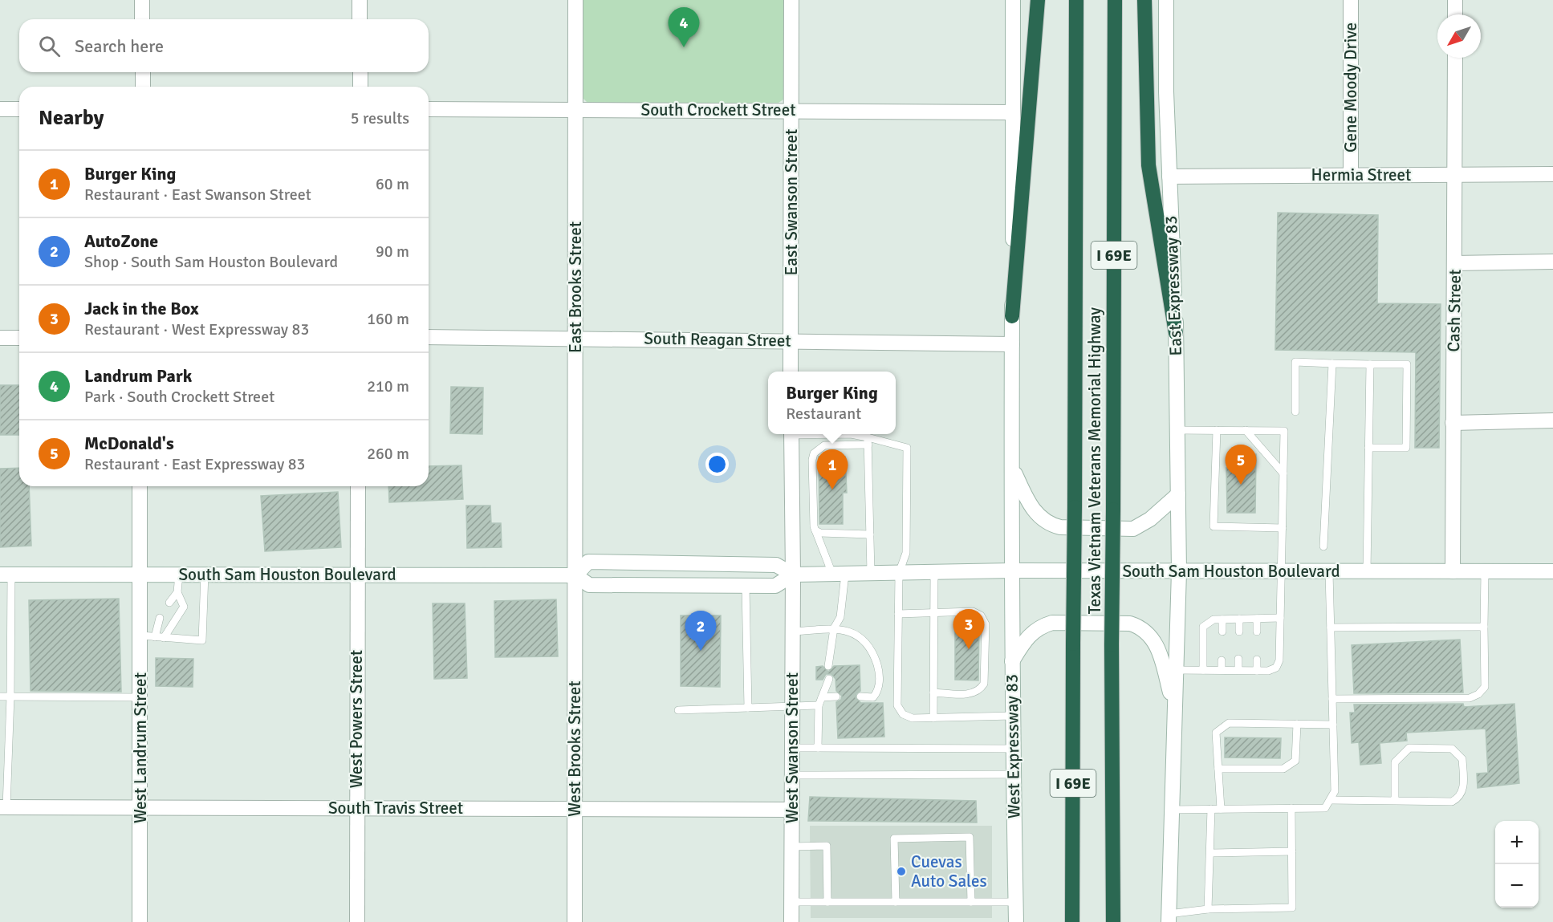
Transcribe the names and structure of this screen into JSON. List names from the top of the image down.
{
  "streets": {
    "highway": ["I 69E", "Texas Vietnam Veterans Memorial Highway"],
    "street": [
      "Gene Moody Drive",
      "South Crockett Street",
      "Hermia Street",
      "East Swanson Street",
      "East Expressway 83",
      "East Brooks Street",
      "Cash Street",
      "South Reagan Street",
      "South Sam Houston Boulevard",
      "West Powers Street",
      "West Expressway 83",
      "West Landrum Street",
      "West Swanson Street",
      "West Brooks Street",
      "South Travis Street"
    ]
  },
  "crossings": [
    ["Gene Moody Drive", "Hermia Street"],
    ["South Crockett Street", "East Swanson Street"],
    ["South Crockett Street", "East Brooks Street"],
    ["Hermia Street", "East Expressway 83"],
    ["Hermia Street", "Cash Street"],
    ["East Swanson Street", "South Reagan Street"],
    ["East Expressway 83", "South Sam Houston Boulevard"],
    ["East Brooks Street", "South Reagan Street"],
    ["East Brooks Street", "South Sam Houston Boulevard"],
    ["East Brooks Street", "West Brooks Street"],
    ["Cash Street", "South Sam Houston Boulevard"],
    ["South Sam Houston Boulevard", "West Powers Street"],
    ["South Sam Houston Boulevard", "West Expressway 83"],
    ["South Sam Houston Boulevard", "West Landrum Street"],
    ["South Sam Houston Boulevard", "West Swanson Street"],
    ["South Sam Houston Boulevard", "West Brooks Street"],
    ["West Powers Street", "South Travis Street"],
    ["West Landrum Street", "South Travis Street"],
    ["West Swanson Street", "South Travis Street"],
    ["West Brooks Street", "South Travis Street"]
  ],
  "places": ["Cuevas Auto Sales"],
  "north": "bottom left",
  "page": {
    "pins": [
      "4",
      "5",
      "1",
      "3",
      "2"
    ],
    "search": "Search here",
    "heading": ["Nearby", "5 results"],
    "list": [
      {
        "mark": "1",
        "name": "Burger King",
        "note": "Restaurant · East Swanson Street",
        "value": "60 m"
      },
      {
        "mark": "2",
        "name": "AutoZone",
        "note": "Shop · South Sam Houston Boulevard",
        "value": "90 m"
      },
      {
        "mark": "3",
        "name": "Jack in the Box",
        "note": "Restaurant · West Expressway 83",
        "value": "160 m"
      },
      {
        "mark": "4",
        "name": "Landrum Park",
        "note": "Park · South Crockett Street",
        "value": "210 m"
      },
      {
        "mark": "5",
        "name": "McDonald's",
        "note": "Restaurant · East Expressway 83",
        "value": "260 m"
      }
    ],
    "popup": ["Burger King", "Restaurant"],
    "map_buttons": ["+", "−"]
  }
}
